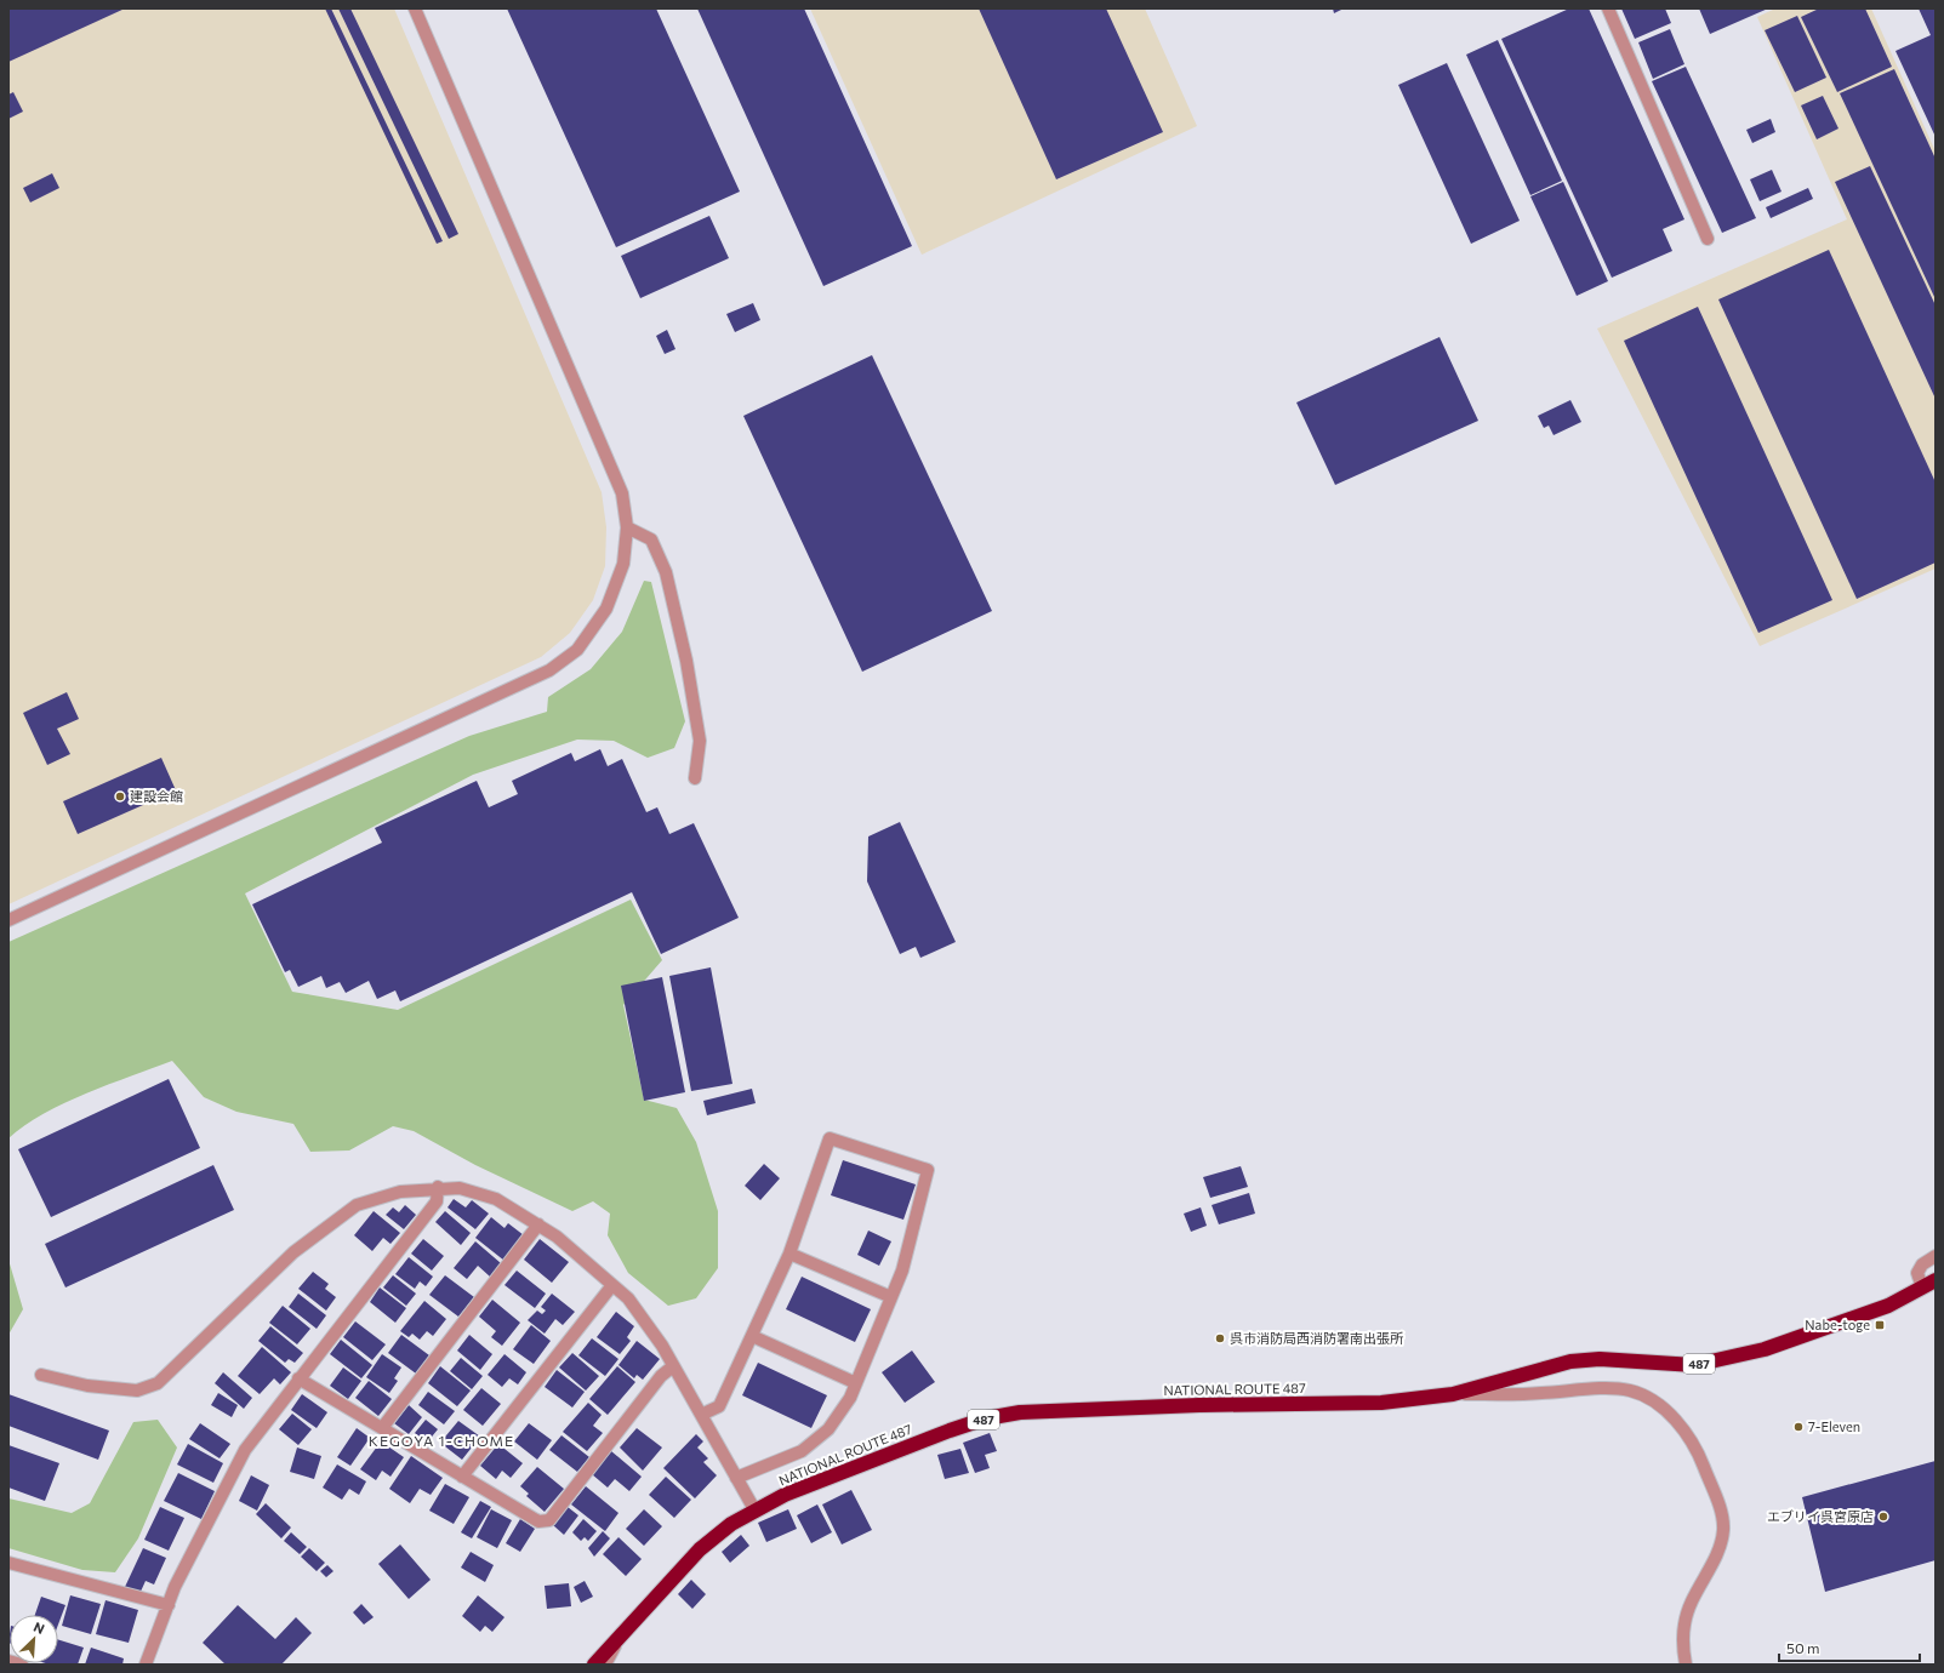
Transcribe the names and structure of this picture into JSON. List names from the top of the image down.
{
  "streets": {
    "highway": ["487", "NATIONAL ROUTE 487"]
  },
  "districts": ["KEGOYA 1-CHOME"],
  "places": {
    "other": [
      "建設会館",
      "呉市消防局西消防署南出張所",
      "7-Eleven",
      "エブリイ呉宮原店"
    ],
    "transit": ["Nabe-toge"]
  },
  "scale_bar": "50 m",
  "north": "top right"
}
